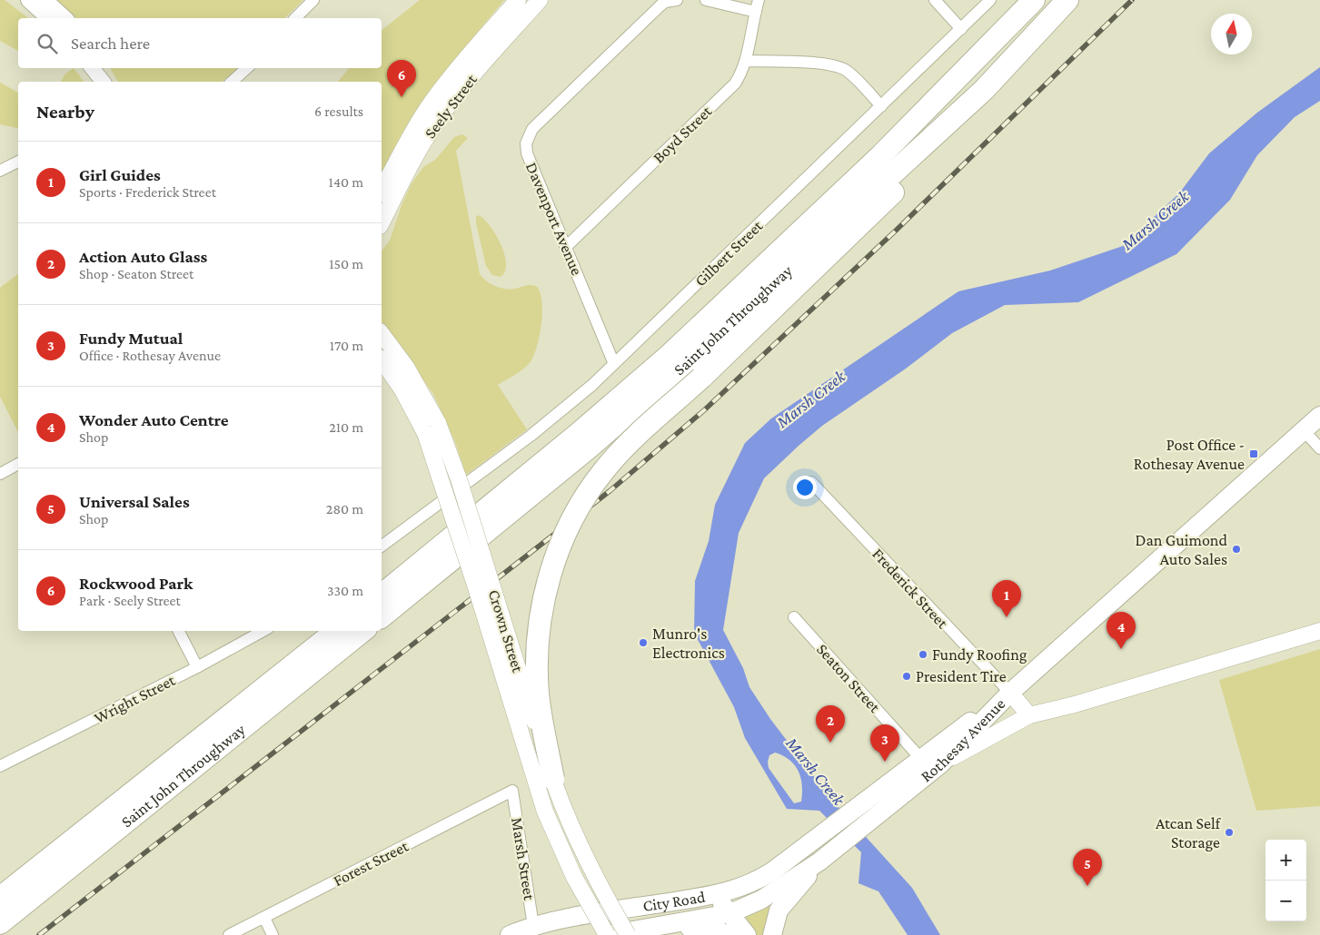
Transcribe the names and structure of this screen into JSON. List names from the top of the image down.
{
  "streets": {
    "highway": ["Saint John Throughway"],
    "main road": [
      "Seely Street",
      "Crown Street",
      "Rothesay Avenue",
      "City Road"
    ],
    "street": [
      "Boyd Street",
      "Davenport Avenue",
      "Gilbert Street",
      "Frederick Street",
      "Seaton Street",
      "Wright Street",
      "Marsh Street",
      "Forest Street"
    ]
  },
  "crossings": [
    ["Boyd Street", "Davenport Avenue"],
    ["Davenport Avenue", "Gilbert Street"],
    ["Frederick Street", "Rothesay Avenue"],
    ["Crown Street", "City Road"],
    ["Seaton Street", "Rothesay Avenue"],
    ["Rothesay Avenue", "City Road"],
    ["Marsh Street", "Forest Street"],
    ["Marsh Street", "City Road"]
  ],
  "water": ["Marsh Creek"],
  "places": {
    "transit": ["Post Office - Rothesay Avenue"],
    "other": [
      "Dan Guimond Auto Sales",
      "Munro's Electronics",
      "Fundy Roofing",
      "President Tire",
      "Atcan Self Storage"
    ]
  },
  "north": "top",
  "page": {
    "search": "Search here",
    "pins": [
      "6",
      "1",
      "4",
      "2",
      "3",
      "5"
    ],
    "heading": ["Nearby", "6 results"],
    "list": [
      {
        "mark": "1",
        "name": "Girl Guides",
        "note": "Sports · Frederick Street",
        "value": "140 m"
      },
      {
        "mark": "2",
        "name": "Action Auto Glass",
        "note": "Shop · Seaton Street",
        "value": "150 m"
      },
      {
        "mark": "3",
        "name": "Fundy Mutual",
        "note": "Office · Rothesay Avenue",
        "value": "170 m"
      },
      {
        "mark": "4",
        "name": "Wonder Auto Centre",
        "note": "Shop",
        "value": "210 m"
      },
      {
        "mark": "5",
        "name": "Universal Sales",
        "note": "Shop",
        "value": "280 m"
      },
      {
        "mark": "6",
        "name": "Rockwood Park",
        "note": "Park · Seely Street",
        "value": "330 m"
      }
    ],
    "map_buttons": ["+", "−"]
  }
}
